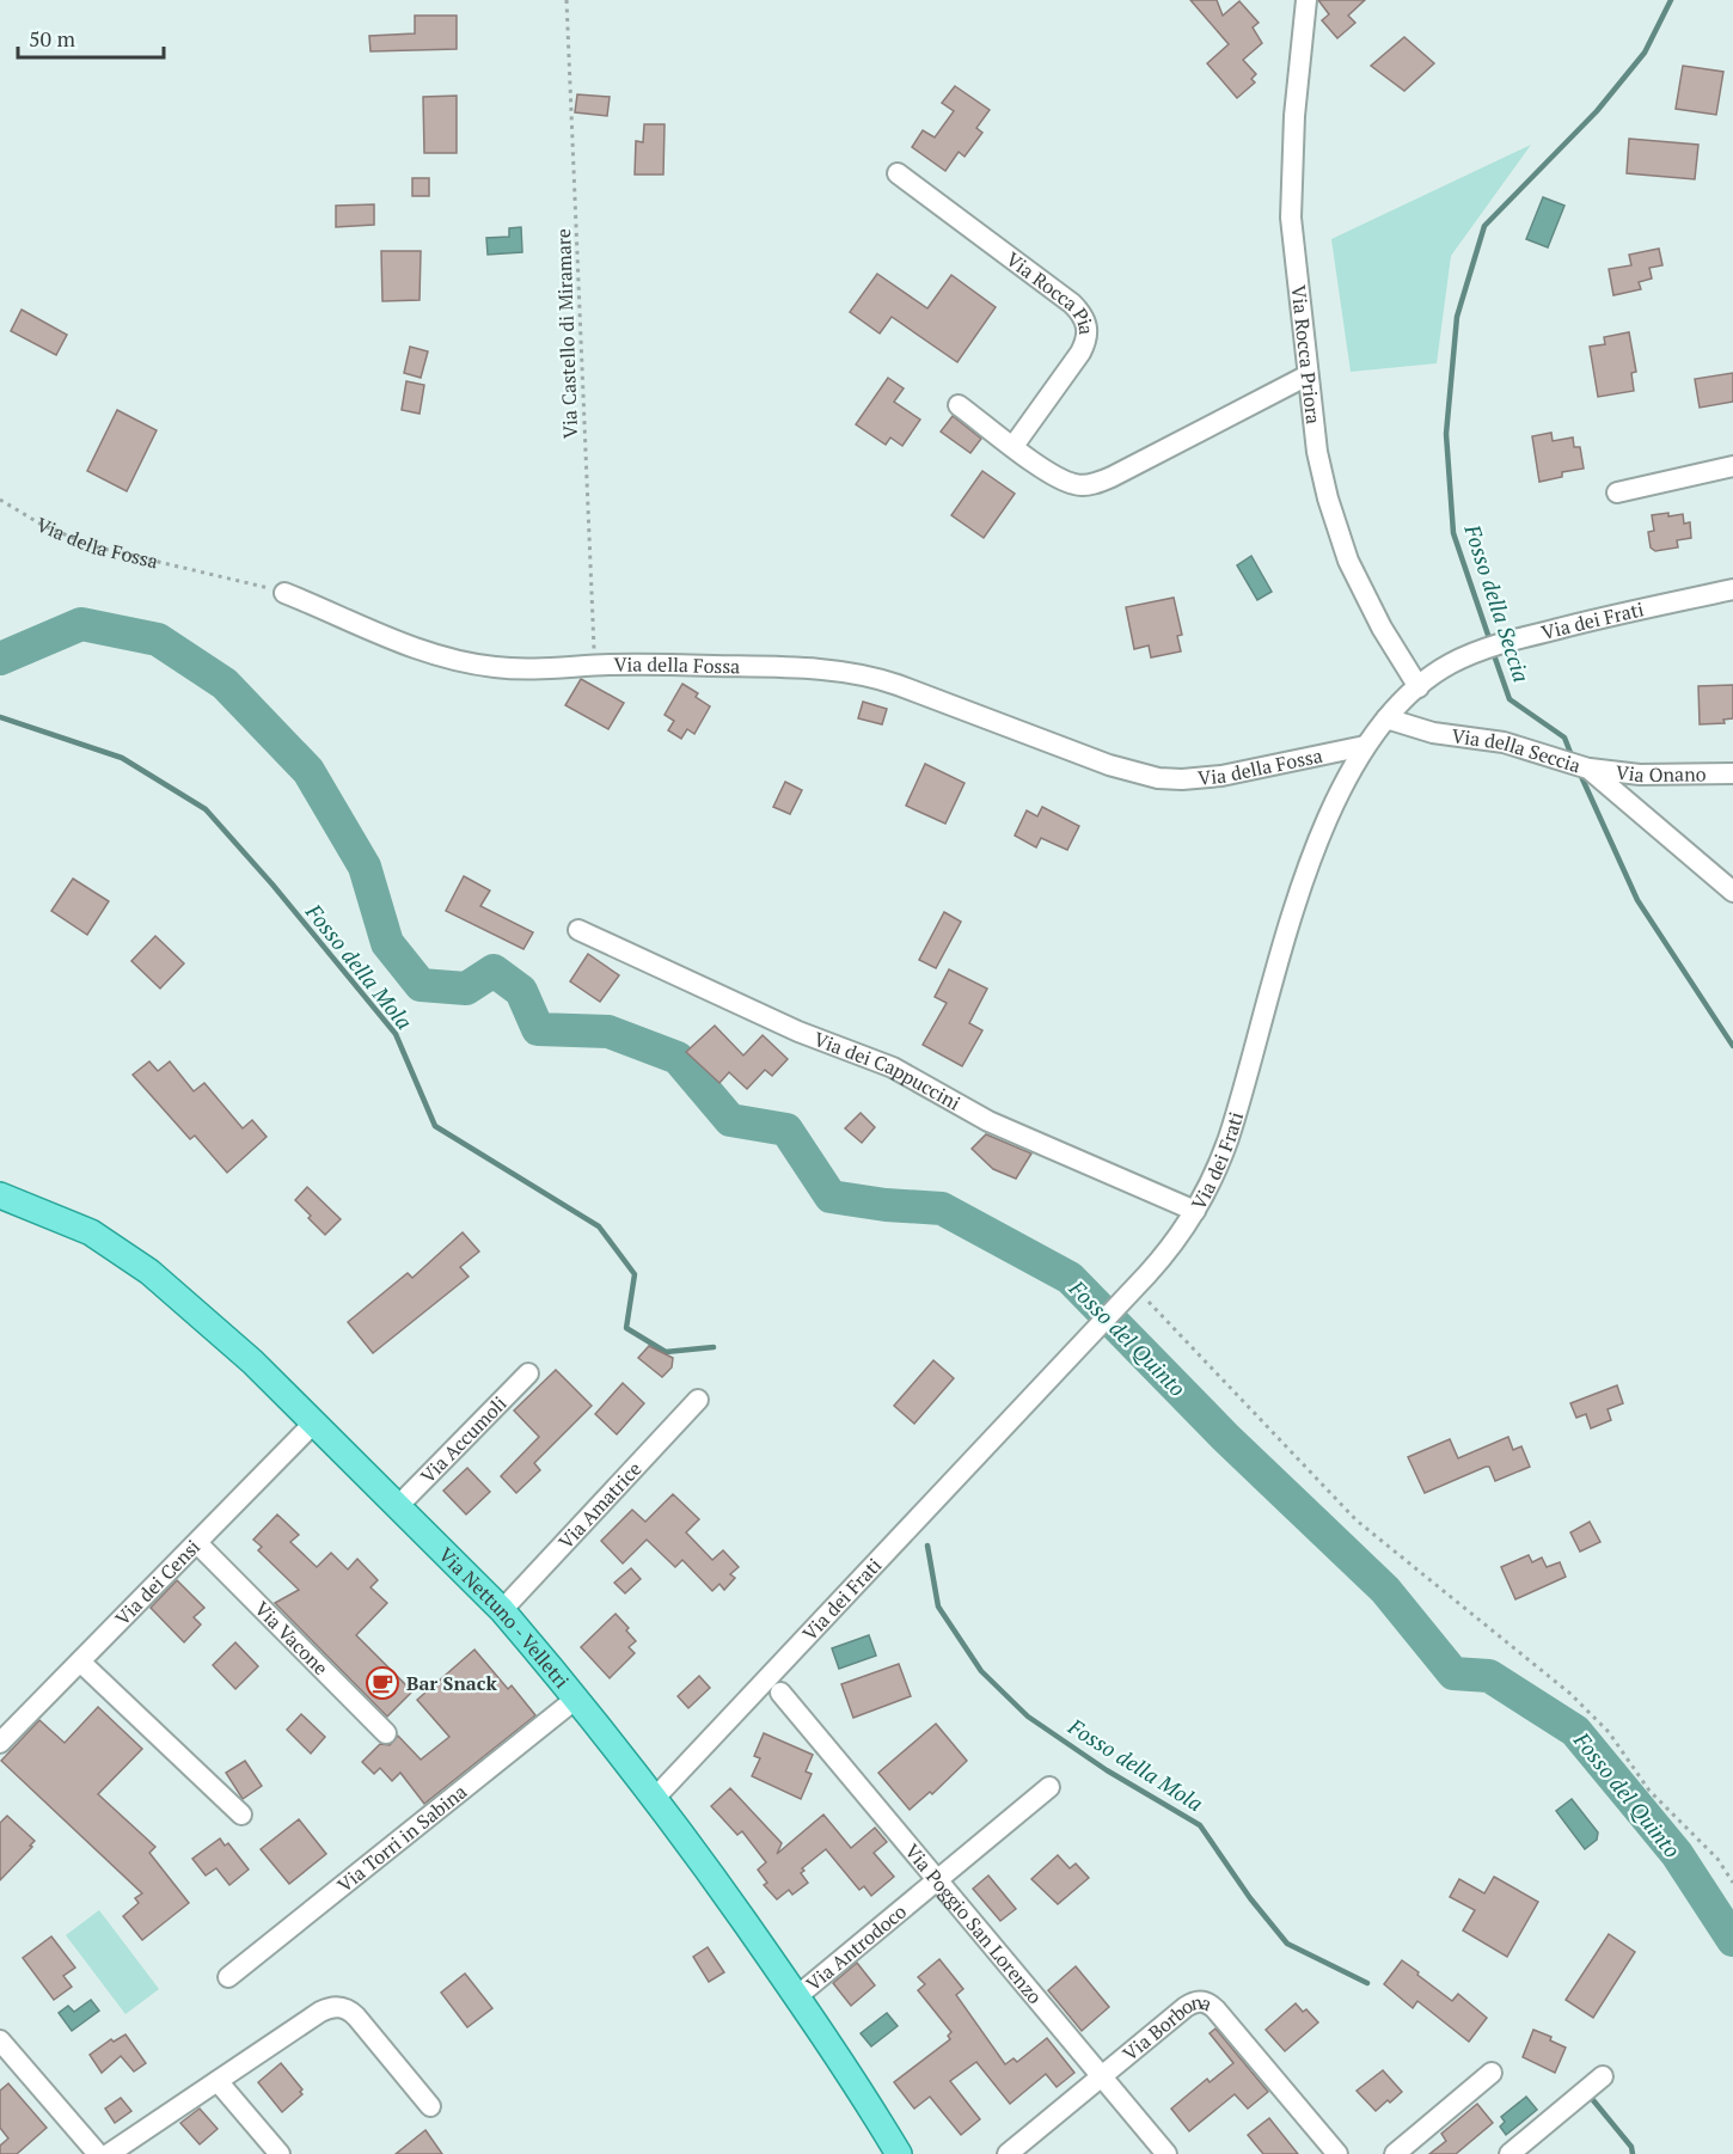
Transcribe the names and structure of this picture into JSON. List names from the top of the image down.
{
  "streets": {
    "main road": ["Via Nettuno - Velletri"],
    "street": [
      "Via Rocca Pia",
      "Via Rocca Priora",
      "Via della Fossa",
      "Via dei Frati",
      "Via della Seccia",
      "Via Onano",
      "Via dei Cappuccini",
      "Via Accumoli",
      "Via Amatrice",
      "Via dei Censi",
      "Via Vacone",
      "Via Torri in Sabina",
      "Via Poggio San Lorenzo",
      "Via Antrodoco",
      "Via Borbona"
    ],
    "path": ["Via Castello di Miramare"]
  },
  "crossings": [
    ["Via Castello di Miramare", "Via della Fossa"],
    ["Via Rocca Priora", "Via dei Frati"],
    ["Via della Fossa", "Via dei Frati"],
    ["Via dei Frati", "Via della Seccia"],
    ["Via dei Frati", "Via dei Cappuccini"],
    ["Via dei Frati", "Via Nettuno - Velletri"],
    ["Via della Seccia", "Via Onano"],
    ["Via Accumoli", "Via Nettuno - Velletri"],
    ["Via Amatrice", "Via Nettuno - Velletri"],
    ["Via dei Censi", "Via Nettuno - Velletri"],
    ["Via dei Censi", "Via Vacone"],
    ["Via Nettuno - Velletri", "Via Torri in Sabina"],
    ["Via Nettuno - Velletri", "Via Antrodoco"],
    ["Via Poggio San Lorenzo", "Via Antrodoco"],
    ["Via Poggio San Lorenzo", "Via Borbona"]
  ],
  "water": ["Fosso della Seccia", "Fosso della Mola", "Fosso del Quinto"],
  "places": {
    "cafe": ["Bar Snack"]
  },
  "scale_bar": "50 m"
}
